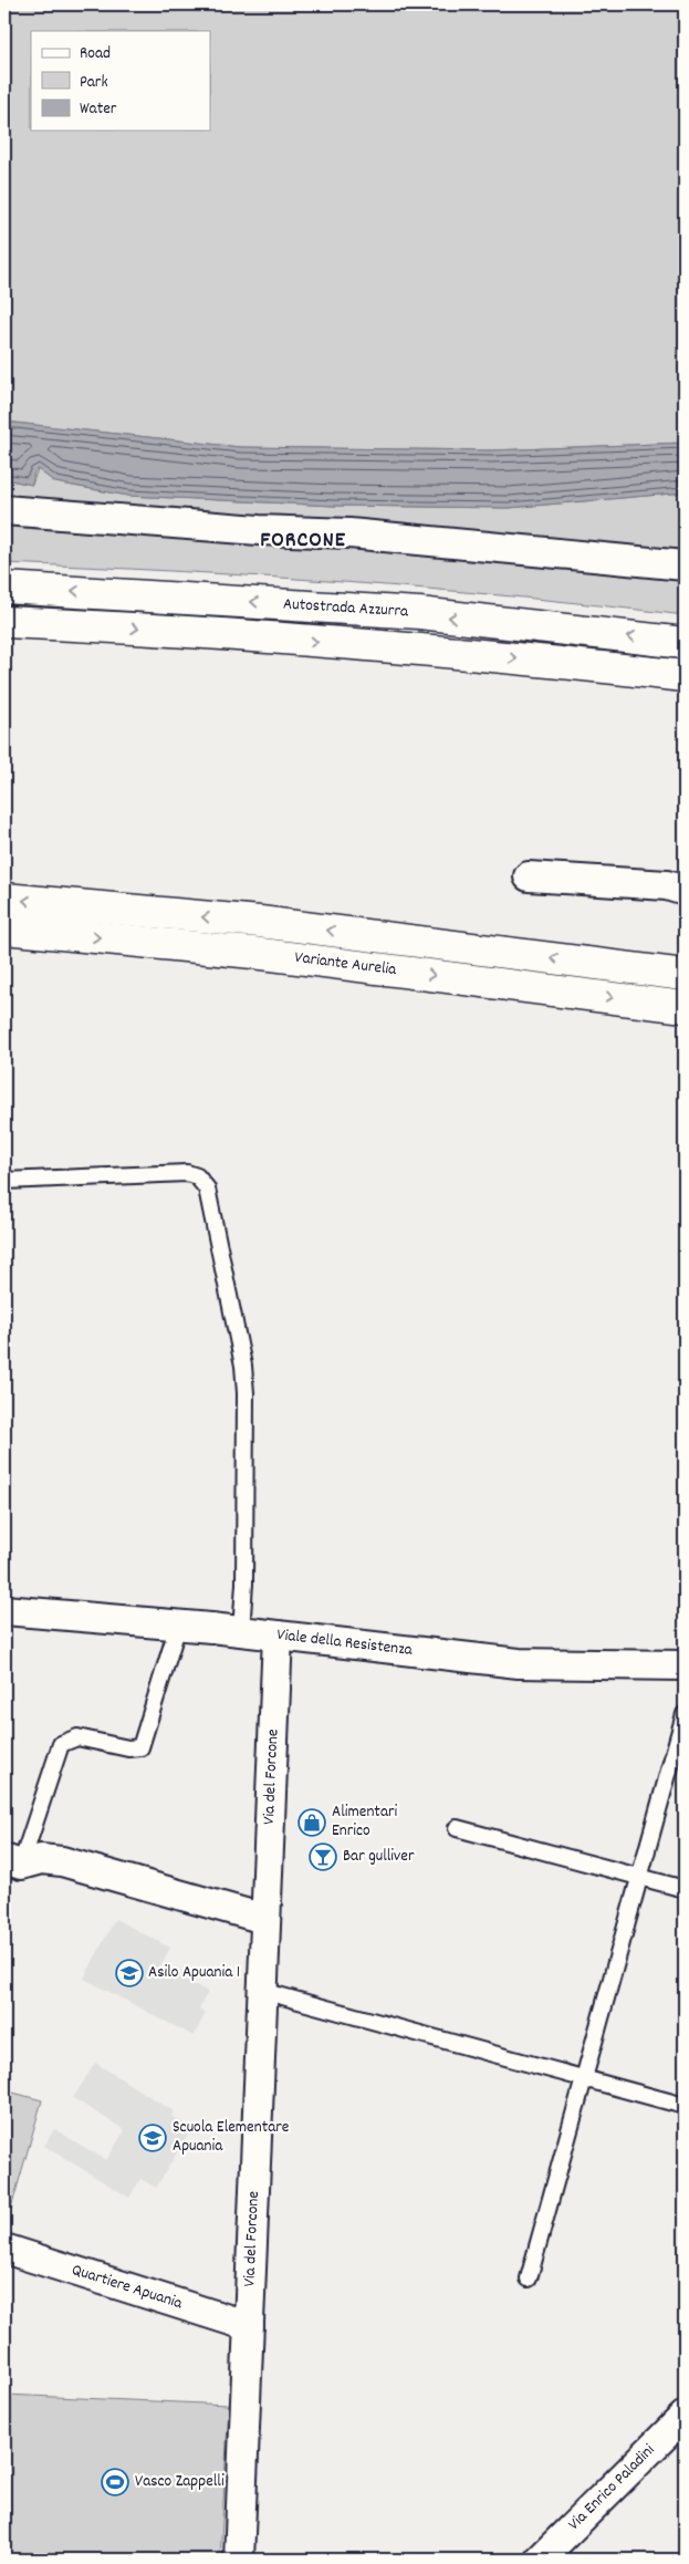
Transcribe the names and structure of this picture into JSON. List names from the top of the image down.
{
  "streets": {
    "highway": ["Autostrada Azzurra", "Variante Aurelia"],
    "street": [
      "Viale della Resistenza",
      "Via del Forcone",
      "Quartiere Apuania",
      "Via Enrico Paladini"
    ]
  },
  "crossings": [
    ["Viale della Resistenza", "Via del Forcone"],
    ["Via del Forcone", "Quartiere Apuania"]
  ],
  "districts": ["FORCONE"],
  "places": {
    "shop": ["Alimentari Enrico"],
    "bar": ["Bar gulliver"],
    "school or university": ["Asilo Apuania 1", "Scuola Elementare Apuania"],
    "sports": ["Vasco Zappelli"]
  },
  "legend": ["Road", "Park", "Water"]
}
